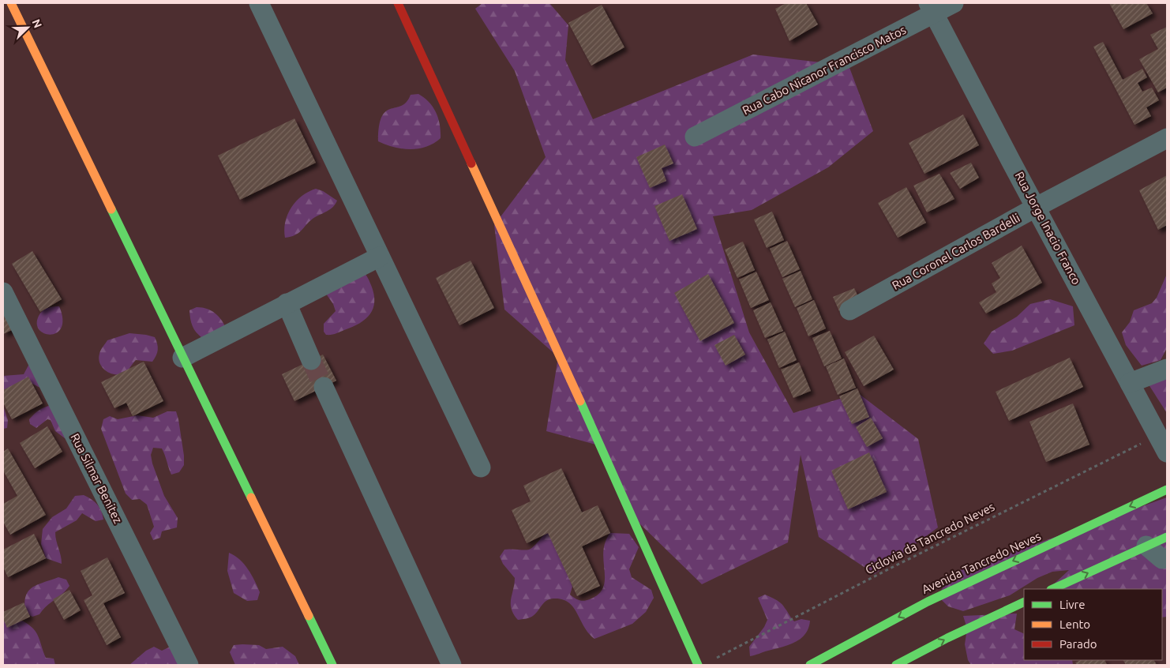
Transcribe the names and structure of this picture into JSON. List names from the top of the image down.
{
  "streets": {
    "street": [
      "Rua Cabo Nicanor Francisco Matos",
      "Rua Jorge Inacio Franco",
      "Rua Coronel Carlos Bardelli",
      "Rua Silmar Benitez",
      "Avenida Tancredo Neves"
    ],
    "path": ["Ciclovia da Tancredo Neves"]
  },
  "crossings": [
    ["Rua Cabo Nicanor Francisco Matos", "Rua Jorge Inacio Franco"],
    ["Rua Jorge Inacio Franco", "Rua Coronel Carlos Bardelli"],
    ["Rua Jorge Inacio Franco", "Ciclovia da Tancredo Neves"]
  ],
  "legend": ["Livre", "Lento", "Parado"],
  "north": "top right"
}
